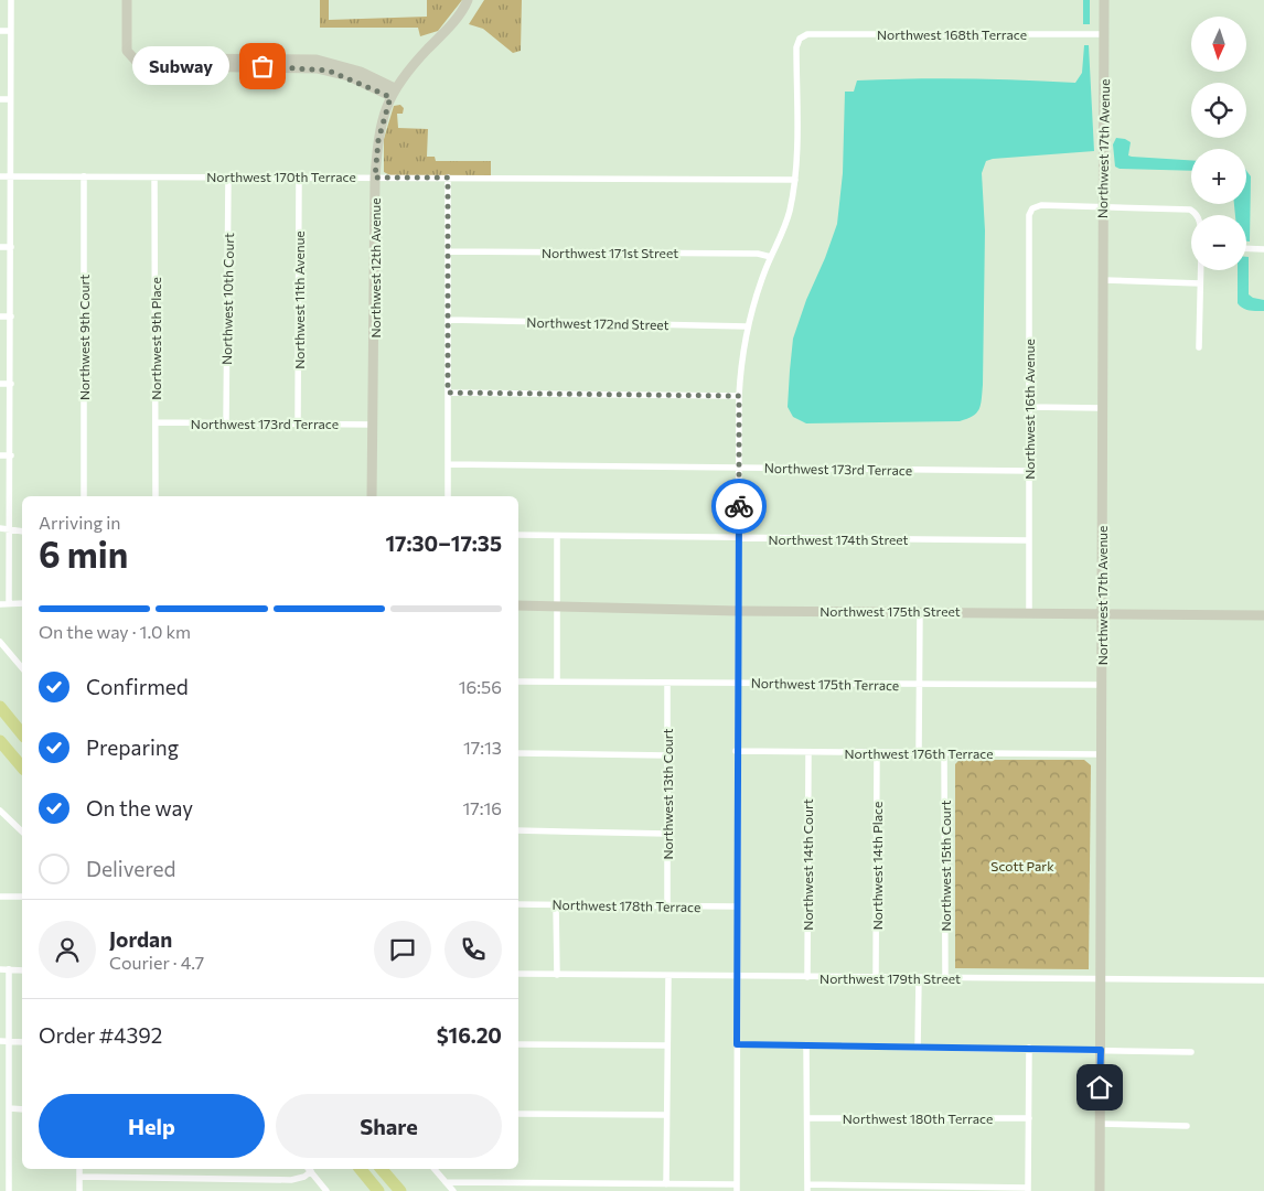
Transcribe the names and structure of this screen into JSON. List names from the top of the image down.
{
  "streets": {
    "street": [
      "Northwest 168th Terrace",
      "Northwest 17th Avenue",
      "Northwest 170th Terrace",
      "Northwest 171st Street",
      "Northwest 12th Avenue",
      "Northwest 10th Court",
      "Northwest 11th Avenue",
      "Northwest 172nd Street",
      "Northwest 9th Court",
      "Northwest 9th Place",
      "Northwest 16th Avenue",
      "Northwest 173rd Terrace",
      "Northwest 174th Street",
      "Northwest 175th Street",
      "Northwest 175th Terrace",
      "Northwest 176th Terrace",
      "Northwest 13th Court",
      "Northwest 14th Court",
      "Northwest 14th Place",
      "Northwest 15th Court",
      "Northwest 178th Terrace",
      "Northwest 179th Street",
      "Northwest 180th Terrace"
    ]
  },
  "crossings": [
    ["Northwest 168th Terrace", "Northwest 17th Avenue"],
    ["Northwest 168th Terrace", "Northwest 170th Terrace"],
    ["Northwest 17th Avenue", "Northwest 16th Avenue"],
    ["Northwest 17th Avenue", "Northwest 175th Street"],
    ["Northwest 17th Avenue", "Northwest 175th Terrace"],
    ["Northwest 17th Avenue", "Northwest 176th Terrace"],
    ["Northwest 17th Avenue", "Northwest 179th Street"],
    ["Northwest 170th Terrace", "Northwest 12th Avenue"],
    ["Northwest 170th Terrace", "Northwest 10th Court"],
    ["Northwest 170th Terrace", "Northwest 11th Avenue"],
    ["Northwest 170th Terrace", "Northwest 9th Court"],
    ["Northwest 170th Terrace", "Northwest 9th Place"],
    ["Northwest 12th Avenue", "Northwest 173rd Terrace"],
    ["Northwest 10th Court", "Northwest 173rd Terrace"],
    ["Northwest 11th Avenue", "Northwest 173rd Terrace"],
    ["Northwest 9th Place", "Northwest 173rd Terrace"],
    ["Northwest 16th Avenue", "Northwest 173rd Terrace"],
    ["Northwest 16th Avenue", "Northwest 174th Street"],
    ["Northwest 16th Avenue", "Northwest 175th Street"],
    ["Northwest 175th Terrace", "Northwest 13th Court"],
    ["Northwest 176th Terrace", "Northwest 14th Court"],
    ["Northwest 176th Terrace", "Northwest 14th Place"],
    ["Northwest 176th Terrace", "Northwest 15th Court"],
    ["Northwest 13th Court", "Northwest 178th Terrace"],
    ["Northwest 14th Court", "Northwest 179th Street"],
    ["Northwest 14th Place", "Northwest 179th Street"],
    ["Northwest 15th Court", "Northwest 179th Street"]
  ],
  "parks": ["Scott Park"],
  "places": ["Subway"],
  "north": "bottom",
  "page": {
    "map_buttons": ["+", "−"],
    "bubble": "Subway",
    "heading": ["6 min", "Arriving in", "17:30–17:35"],
    "panel": [
      "Jordan",
      "Courier · 4.7",
      "Order #4392",
      "$16.20"
    ],
    "bar": "On the way · 1.0 km",
    "list": [
      ["Confirmed", "16:56"],
      ["Preparing", "17:13"],
      ["On the way", "17:16"],
      "Delivered"
    ],
    "buttons": ["Help", "Share"]
  }
}
